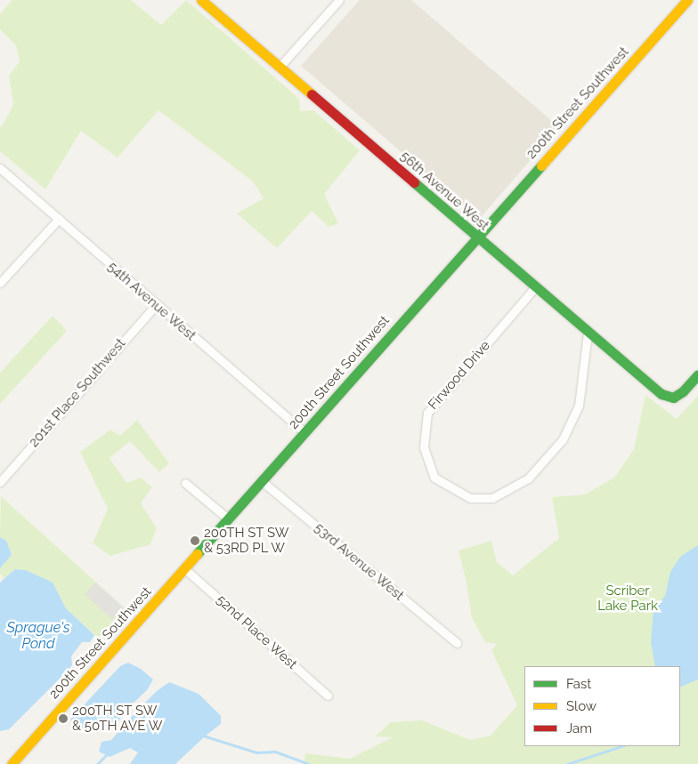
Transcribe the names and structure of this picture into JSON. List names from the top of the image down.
{
  "streets": {
    "street": [
      "200th Street Southwest",
      "56th Avenue West",
      "54th Avenue West",
      "Firwood Drive",
      "201st Place Southwest",
      "53rd Avenue West",
      "52nd Place West"
    ]
  },
  "crossings": [
    ["200th Street Southwest", "56th Avenue West"],
    ["200th Street Southwest", "54th Avenue West"],
    ["200th Street Southwest", "53rd Avenue West"],
    ["200th Street Southwest", "52nd Place West"],
    ["56th Avenue West", "Firwood Drive"],
    ["54th Avenue West", "201st Place Southwest"]
  ],
  "water": ["Sprague's Pond"],
  "parks": ["Scriber Lake Park"],
  "places": ["200TH ST SW & 53RD PL W", "200TH ST SW & 50TH AVE W"],
  "legend": ["Fast", "Slow", "Jam"]
}
